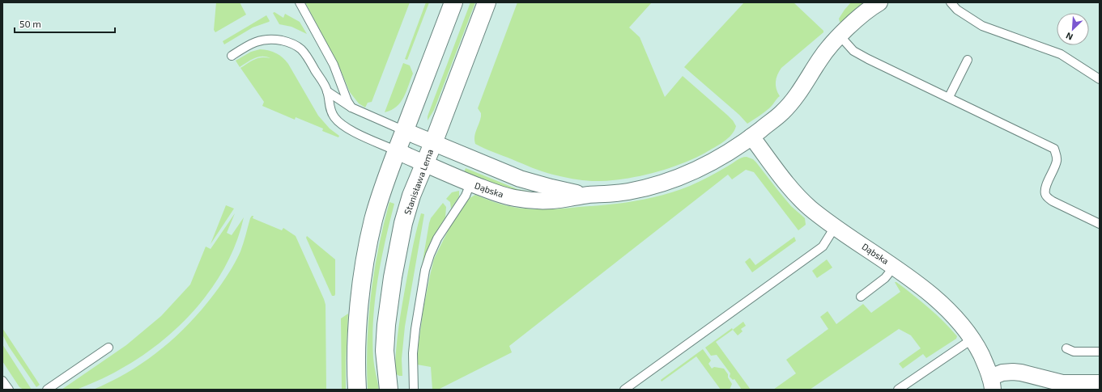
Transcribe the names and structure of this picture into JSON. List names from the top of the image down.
{
  "streets": {
    "main road": ["Stanisława Lema"],
    "street": ["Dąbska"]
  },
  "crossings": [
    ["Stanisława Lema", "Dąbska"]
  ],
  "scale_bar": "50 m",
  "north": "bottom left"
}
